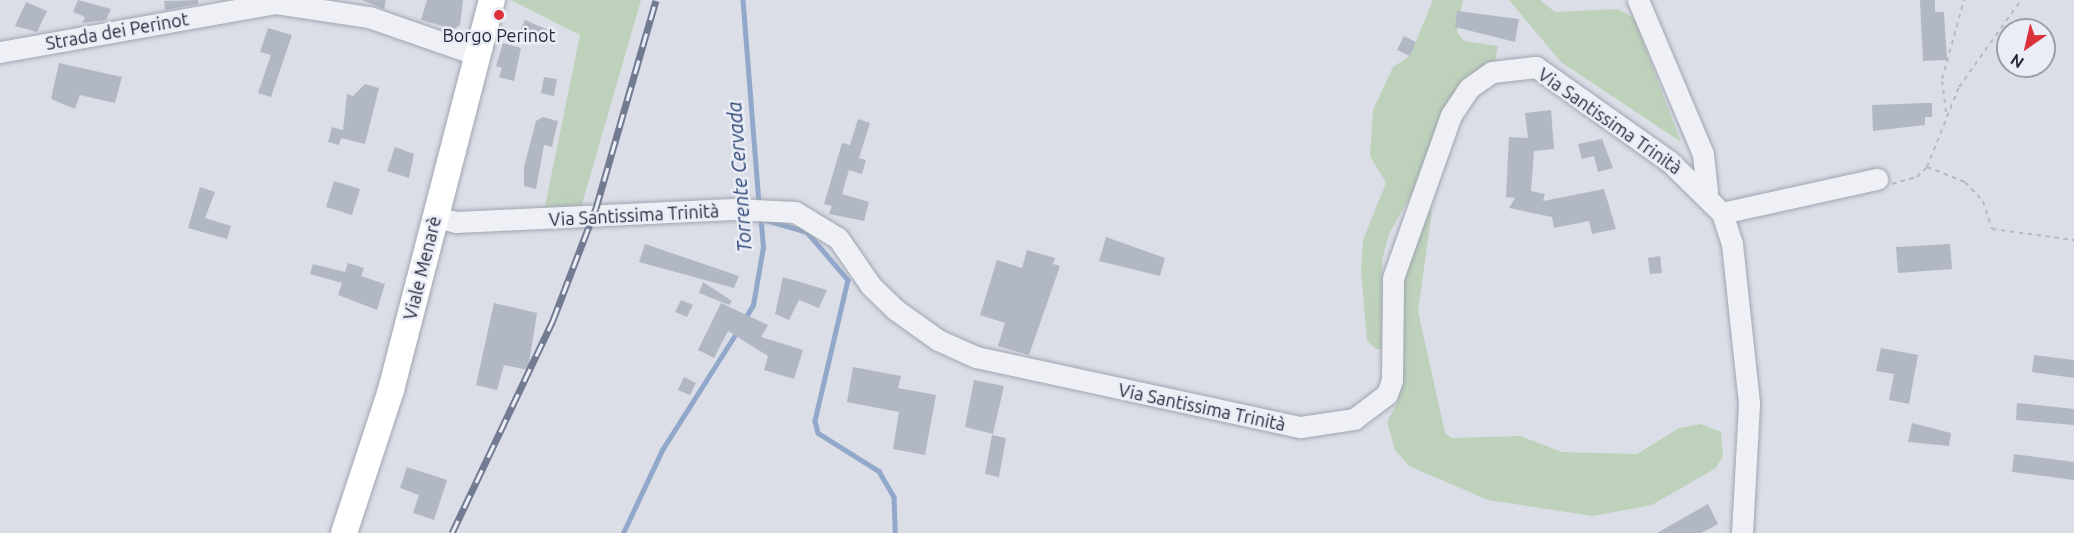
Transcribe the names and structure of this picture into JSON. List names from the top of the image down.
{
  "streets": {
    "main road": ["Viale Menarè"],
    "street": ["Strada dei Perinot", "Via Santissima Trinità"]
  },
  "crossings": [
    ["Strada dei Perinot", "Viale Menarè"],
    ["Via Santissima Trinità", "Viale Menarè"]
  ],
  "water": ["Torrente Cervada"],
  "places": ["Borgo Perinot"],
  "north": "bottom left"
}
